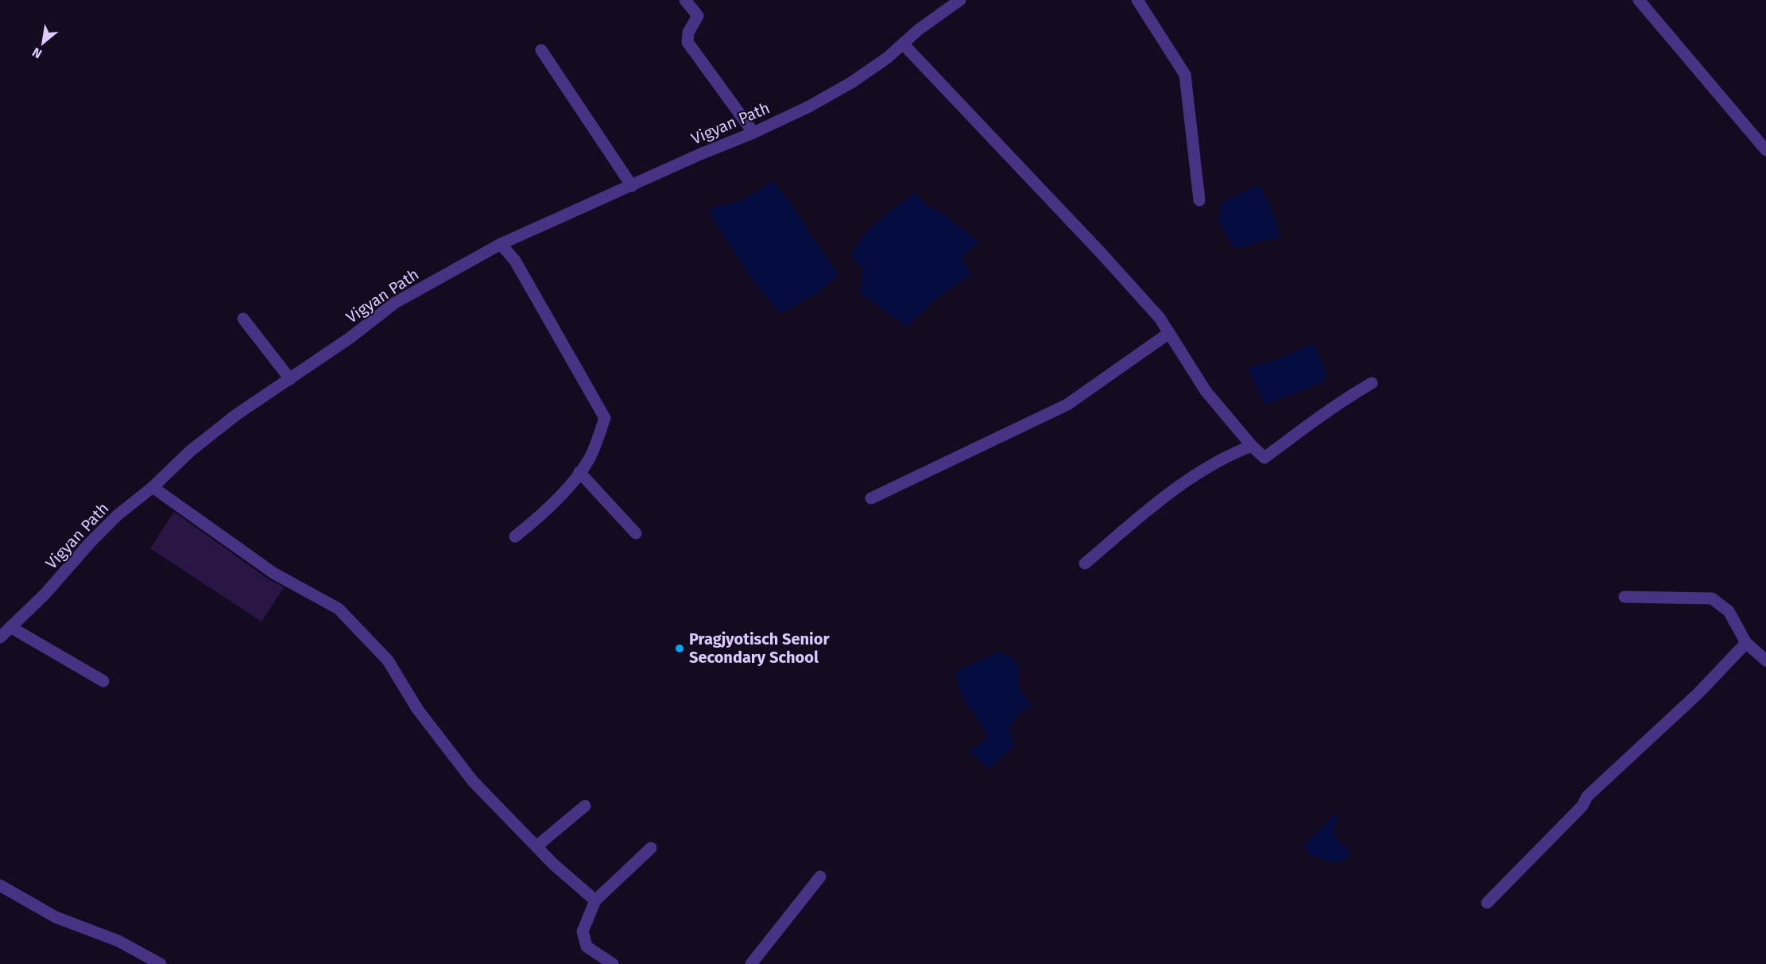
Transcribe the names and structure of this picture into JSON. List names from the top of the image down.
{
  "streets": {
    "street": ["Vigyan Path"]
  },
  "places": ["Pragjyotisch Senior Secondary School"],
  "north": "bottom left"
}
